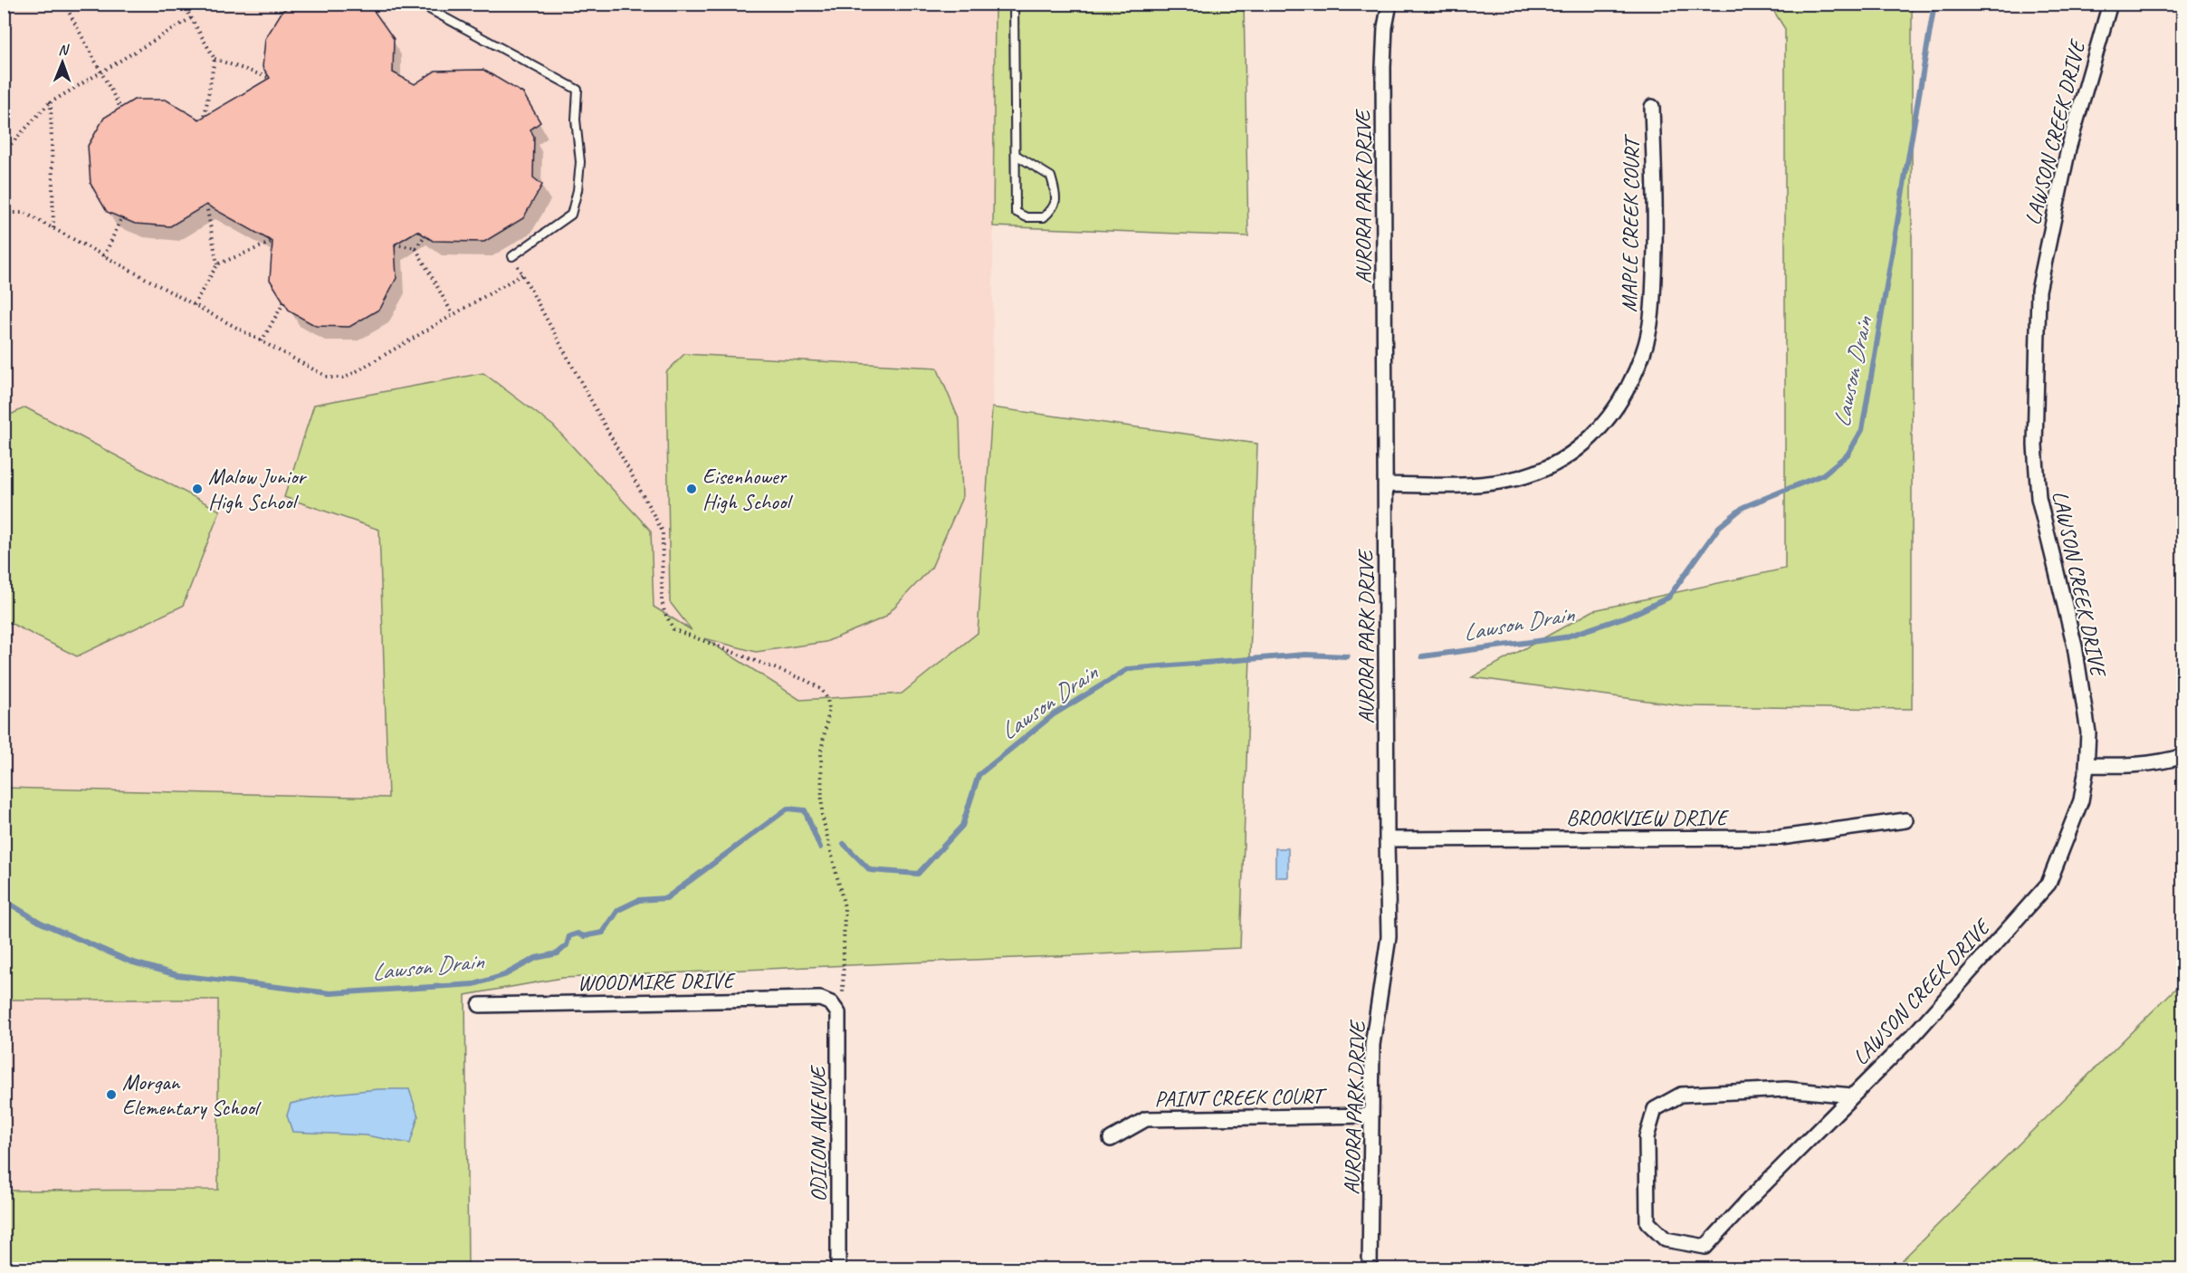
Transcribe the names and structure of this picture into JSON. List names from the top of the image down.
{
  "streets": {
    "street": [
      "LAWSON CREEK DRIVE",
      "AURORA PARK DRIVE",
      "MAPLE CREEK COURT",
      "BROOKVIEW DRIVE",
      "WOODMIRE DRIVE",
      "PAINT CREEK COURT",
      "ODILON AVENUE"
    ]
  },
  "crossings": [
    ["AURORA PARK DRIVE", "MAPLE CREEK COURT"],
    ["AURORA PARK DRIVE", "BROOKVIEW DRIVE"],
    ["AURORA PARK DRIVE", "PAINT CREEK COURT"],
    ["WOODMIRE DRIVE", "ODILON AVENUE"]
  ],
  "water": ["Lawson Drain"],
  "places": ["Malow Junior High School", "Eisenhower High School", "Morgan Elementary School"],
  "north": "top"
}
